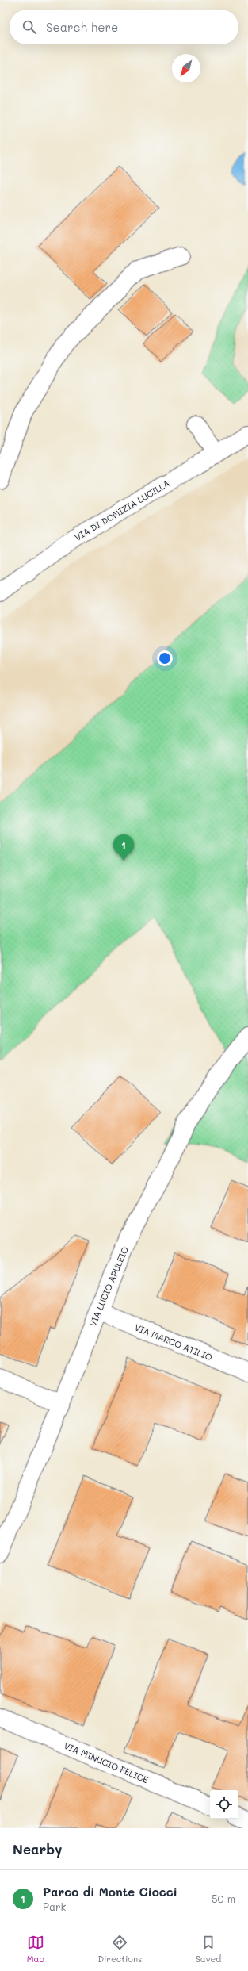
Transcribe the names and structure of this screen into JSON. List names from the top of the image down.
{
  "streets": {
    "street": [
      "VIA DI DOMIZIA LUCILLA",
      "VIA LUCIO APULEIO",
      "VIA MARCO ATILIO",
      "VIA MINUCIO FELICE"
    ]
  },
  "crossings": [
    ["VIA LUCIO APULEIO", "VIA MARCO ATILIO"]
  ],
  "north": "bottom left",
  "page": {
    "search": "Search here",
    "pins": "1",
    "heading": "Nearby",
    "list": [
      {
        "mark": "1",
        "name": "Parco di Monte Ciocci",
        "note": "Park",
        "value": "50 m"
      }
    ],
    "nav": ["Map", "Directions", "Saved"]
  }
}
